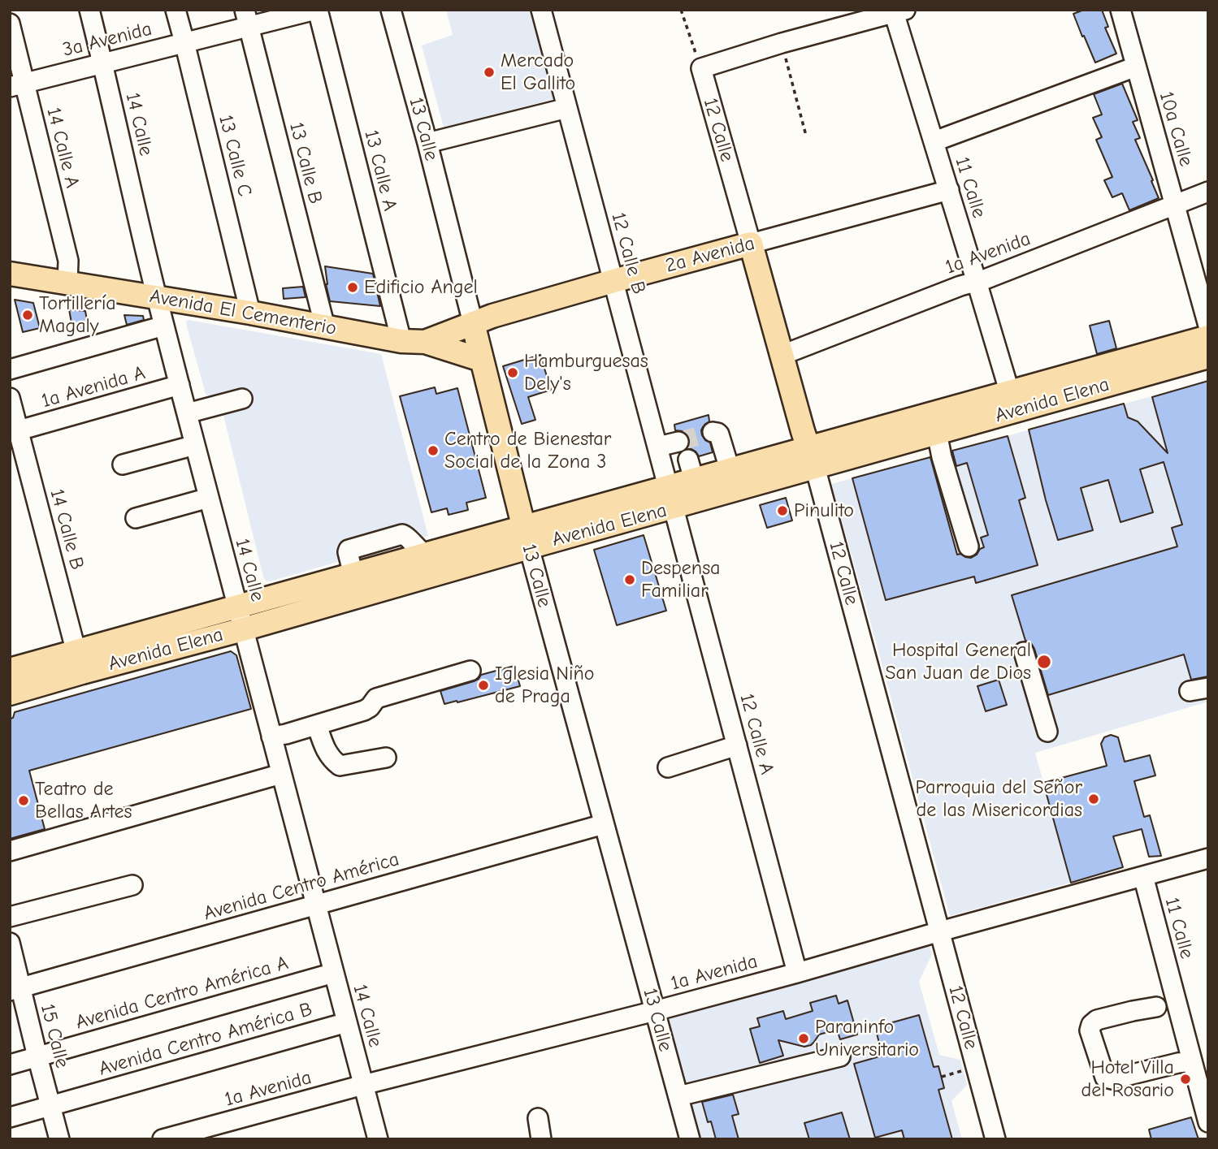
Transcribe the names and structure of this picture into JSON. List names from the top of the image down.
{
  "streets": {
    "main road": [
      "13 Calle",
      "12 Calle",
      "2a Avenida",
      "Avenida El Cementerio",
      "Avenida Elena"
    ],
    "street": [
      "3a Avenida",
      "14 Calle",
      "10a Calle",
      "14 Calle A",
      "13 Calle C",
      "13 Calle B",
      "13 Calle A",
      "11 Calle",
      "12 Calle B",
      "1a Avenida",
      "1a Avenida A",
      "14 Calle B",
      "12 Calle A",
      "Avenida Centro América",
      "Avenida Centro América A",
      "15 Calle",
      "Avenida Centro América B"
    ]
  },
  "crossings": [
    ["3a Avenida", "14 Calle"],
    ["3a Avenida", "14 Calle A"],
    ["3a Avenida", "13 Calle C"],
    ["3a Avenida", "13 Calle B"],
    ["3a Avenida", "13 Calle A"],
    ["14 Calle", "1a Avenida"],
    ["14 Calle", "Avenida El Cementerio"],
    ["14 Calle", "1a Avenida A"],
    ["14 Calle", "Avenida Elena"],
    ["14 Calle", "Avenida Centro América"],
    ["14 Calle", "Avenida Centro América A"],
    ["14 Calle", "Avenida Centro América B"],
    ["13 Calle", "1a Avenida"],
    ["13 Calle", "2a Avenida"],
    ["13 Calle", "Avenida El Cementerio"],
    ["13 Calle", "Avenida Elena"],
    ["13 Calle", "Avenida Centro América"],
    ["10a Calle", "1a Avenida"],
    ["12 Calle", "1a Avenida"],
    ["12 Calle", "2a Avenida"],
    ["12 Calle", "Avenida Elena"],
    ["14 Calle A", "Avenida El Cementerio"],
    ["13 Calle C", "Avenida El Cementerio"],
    ["13 Calle B", "Avenida El Cementerio"],
    ["13 Calle A", "Avenida El Cementerio"],
    ["11 Calle", "1a Avenida"],
    ["11 Calle", "2a Avenida"],
    ["11 Calle", "Avenida Elena"],
    ["12 Calle B", "2a Avenida"],
    ["12 Calle B", "Avenida Elena"],
    ["12 Calle B", "12 Calle A"],
    ["1a Avenida", "12 Calle A"],
    ["2a Avenida", "Avenida El Cementerio"],
    ["1a Avenida A", "14 Calle B"],
    ["Avenida Elena", "14 Calle B"],
    ["Avenida Elena", "12 Calle A"],
    ["Avenida Centro América", "15 Calle"],
    ["Avenida Centro América A", "15 Calle"],
    ["15 Calle", "Avenida Centro América B"]
  ],
  "places": [
    "Mercado El Gallito",
    "Edificio Angel",
    "Tortillería Magaly",
    "Hamburguesas Dely's",
    "Centro de Bienestar Social de la Zona 3",
    "Pinulito",
    "Despensa Familiar",
    "Hospital General San Juan de Dios",
    "Iglesia Niño de Praga",
    "Parroquia del Señor de las Misericordias",
    "Teatro de Bellas Artes",
    "Paraninfo Universitario",
    "Hotel Villa del Rosario"
  ]
}
